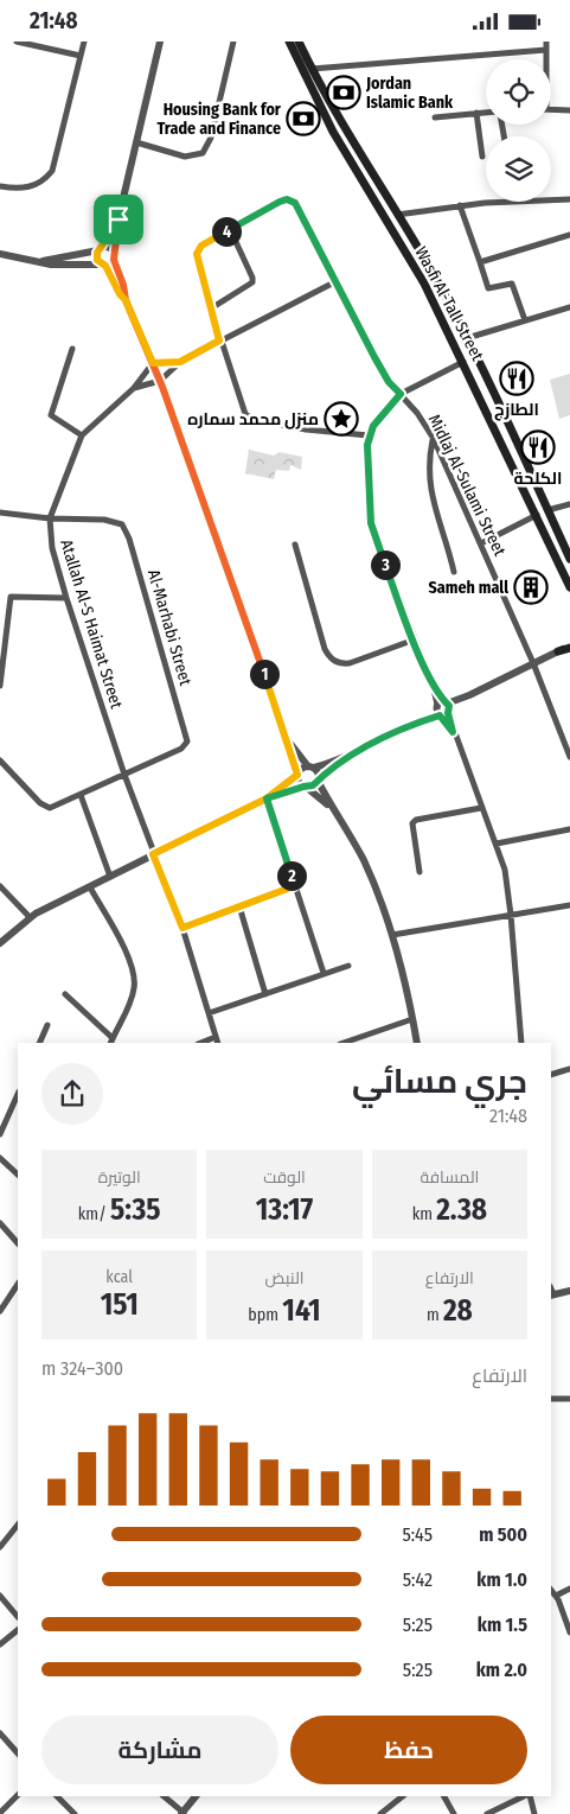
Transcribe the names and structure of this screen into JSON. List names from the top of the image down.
{
  "streets": {
    "main road": ["Wasfi Al-Tall Street"],
    "street": ["Midlaj Al-Sulami Street", "Atallah Al-S Haimat Street", "Al-Marhabi Street"]
  },
  "crossings": [
    ["Atallah Al-S Haimat Street", "Al-Marhabi Street"]
  ],
  "places": {
    "bank": ["Jordan Islamic Bank", "Housing Bank for Trade and Finance"],
    "restaurant": ["الطازج", "الكلحة"],
    "place": ["منزل محمد سماره"],
    "building": ["Sameh mall"]
  },
  "page": {
    "status": "21:48",
    "pins": [
      "4",
      "3",
      "1",
      "2"
    ],
    "heading": ["جري مسائي", "21:48"],
    "stats": [
      ["المسافة", "2.38 km"],
      ["الوقت", "13:17"],
      ["الوتيرة", "5:35 /km"],
      ["الارتفاع", "28 m"],
      ["النبض", "141 bpm"],
      ["kcal", "151"]
    ],
    "chart": ["الارتفاع", "300–324 m"],
    "list": [
      {
        "name": "500 m",
        "note": "5:45"
      },
      {
        "name": "1.0 km",
        "note": "5:42"
      },
      {
        "name": "1.5 km",
        "note": "5:25"
      },
      {
        "name": "2.0 km",
        "note": "5:25"
      }
    ],
    "buttons": ["حفظ", "مشاركة"]
  }
}
